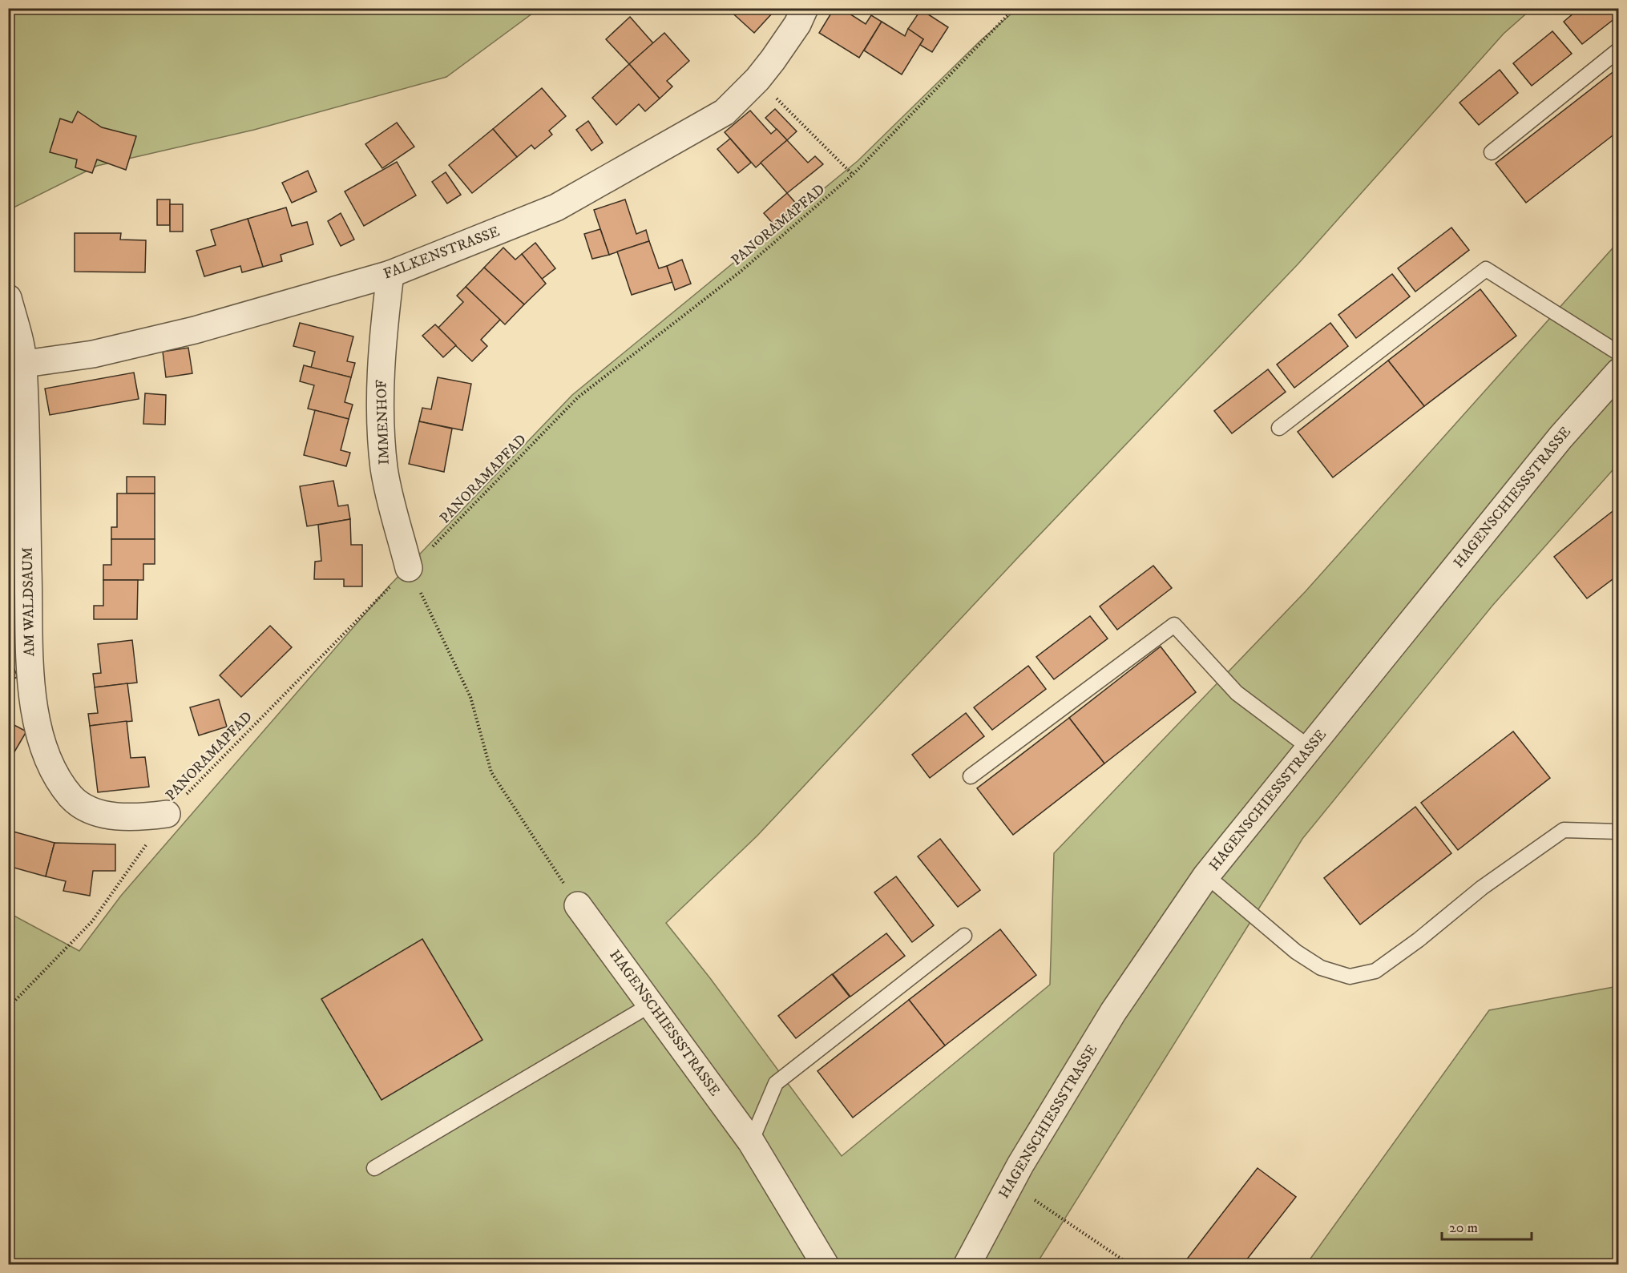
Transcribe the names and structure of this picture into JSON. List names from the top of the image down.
{
  "streets": {
    "street": [
      "FALKENSTRASSE",
      "IMMENHOF",
      "HAGENSCHIESSSTRASSE",
      "AM WALDSAUM"
    ],
    "path": ["PANORAMAPFAD"]
  },
  "crossings": [
    ["PANORAMAPFAD", "IMMENHOF"],
    ["PANORAMAPFAD", "AM WALDSAUM"],
    ["FALKENSTRASSE", "IMMENHOF"],
    ["FALKENSTRASSE", "AM WALDSAUM"]
  ],
  "scale_bar": "20 m"
}
